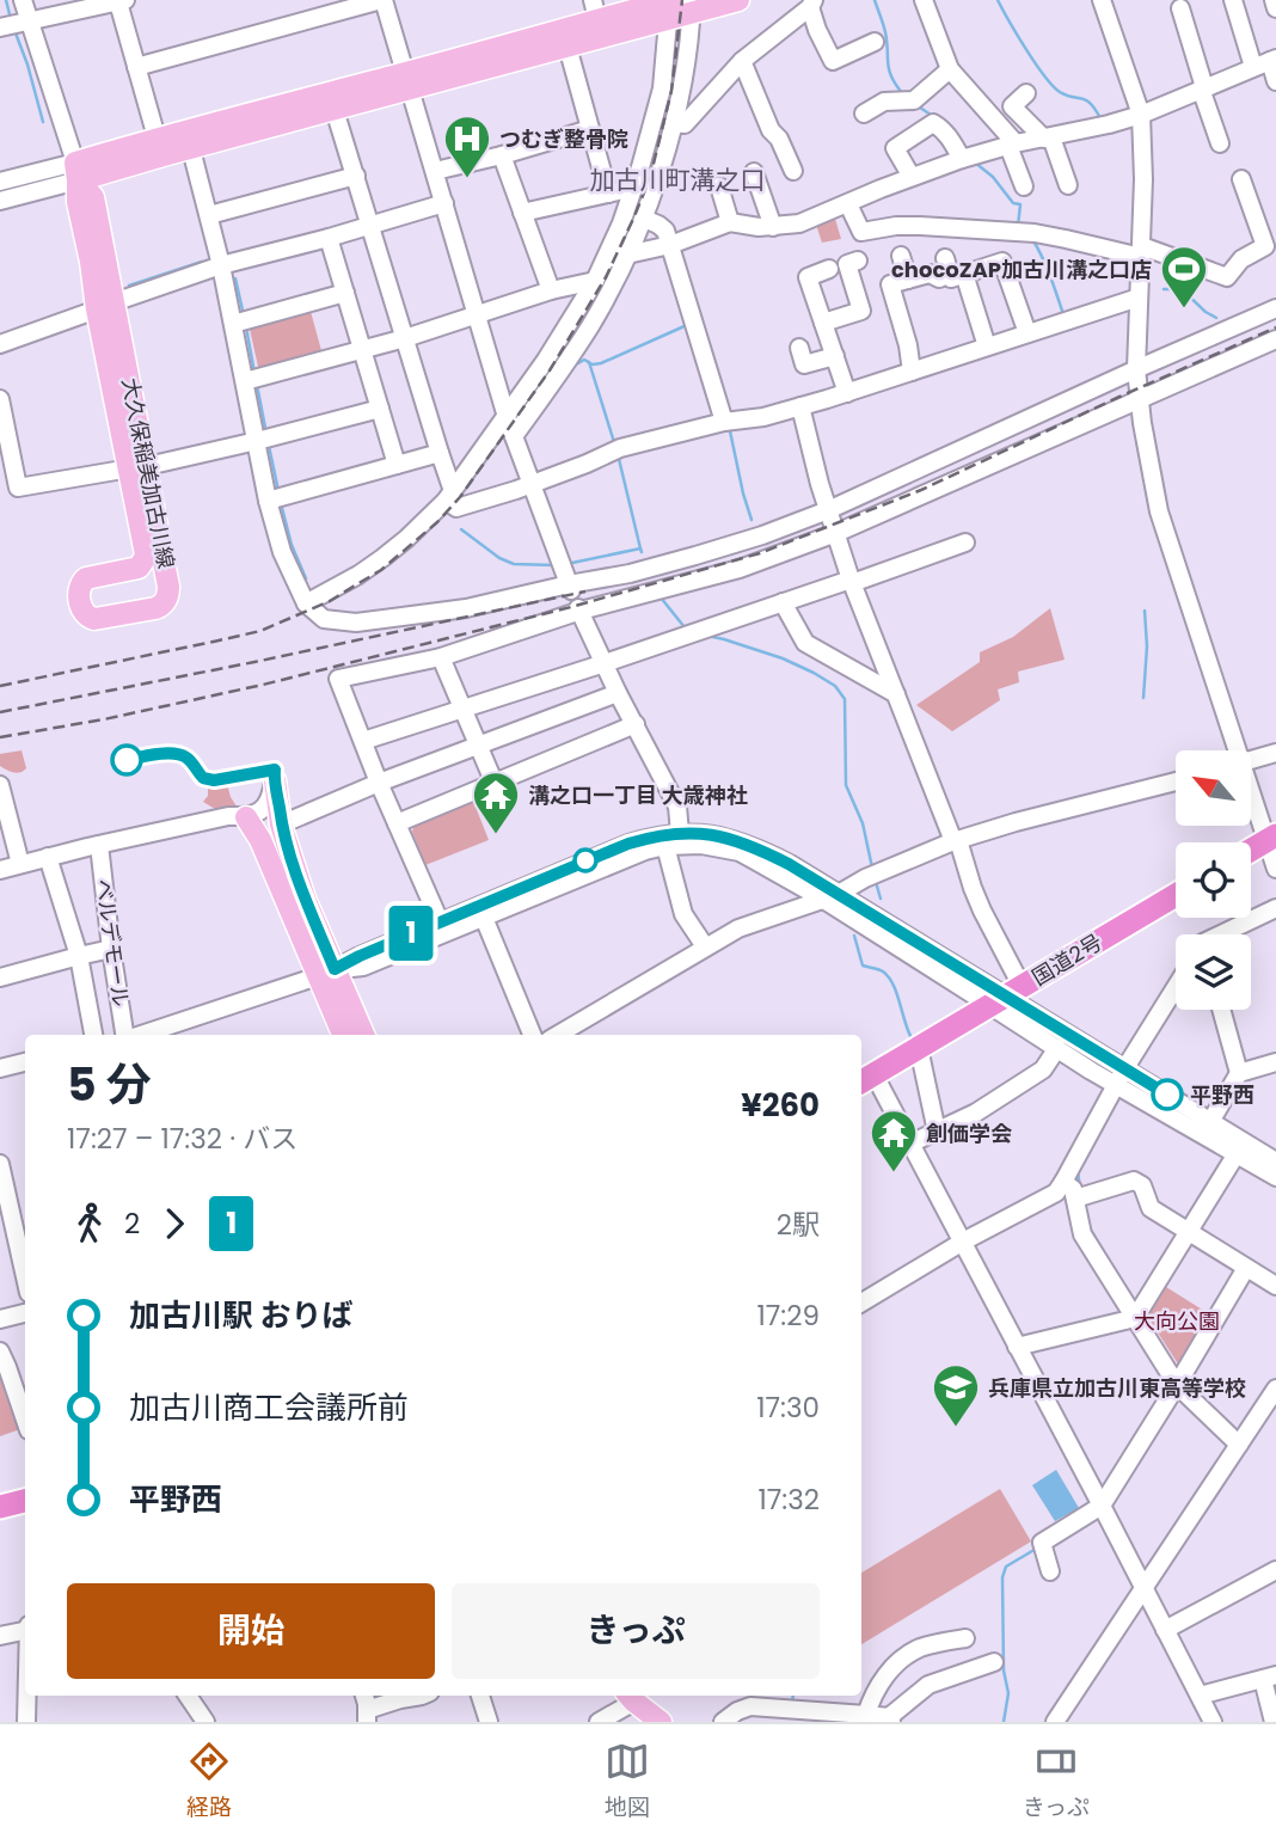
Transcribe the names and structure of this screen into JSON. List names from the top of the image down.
{
  "streets": {
    "highway": ["国道2号"],
    "main road": ["大久保稲美加古川線"],
    "street": ["ベルデモール"]
  },
  "districts": ["加古川町溝之口"],
  "parks": ["大向公園"],
  "places": {
    "hospital": ["つむぎ整骨院"],
    "sports": ["chocoZAP加古川溝之口店"],
    "temple": ["溝之口一丁目 大歳神社", "創価学会"],
    "other": ["平野西"],
    "school or university": ["兵庫県立加古川東高等学校"]
  },
  "lines": ["bus line 1"],
  "north": "top left",
  "page": {
    "on_map": "1",
    "heading": ["5 分", "17:27 – 17:32 · バス", "¥260"],
    "legs": ["2", "1", "2駅"],
    "list": [
      {
        "name": "加古川駅 おりば",
        "value": "17:29"
      },
      {
        "name": "加古川商工会議所前",
        "value": "17:30"
      },
      {
        "name": "平野西",
        "value": "17:32"
      }
    ],
    "buttons": ["開始", "きっぷ"],
    "tabs": ["経路", "地図", "きっぷ"]
  }
}
